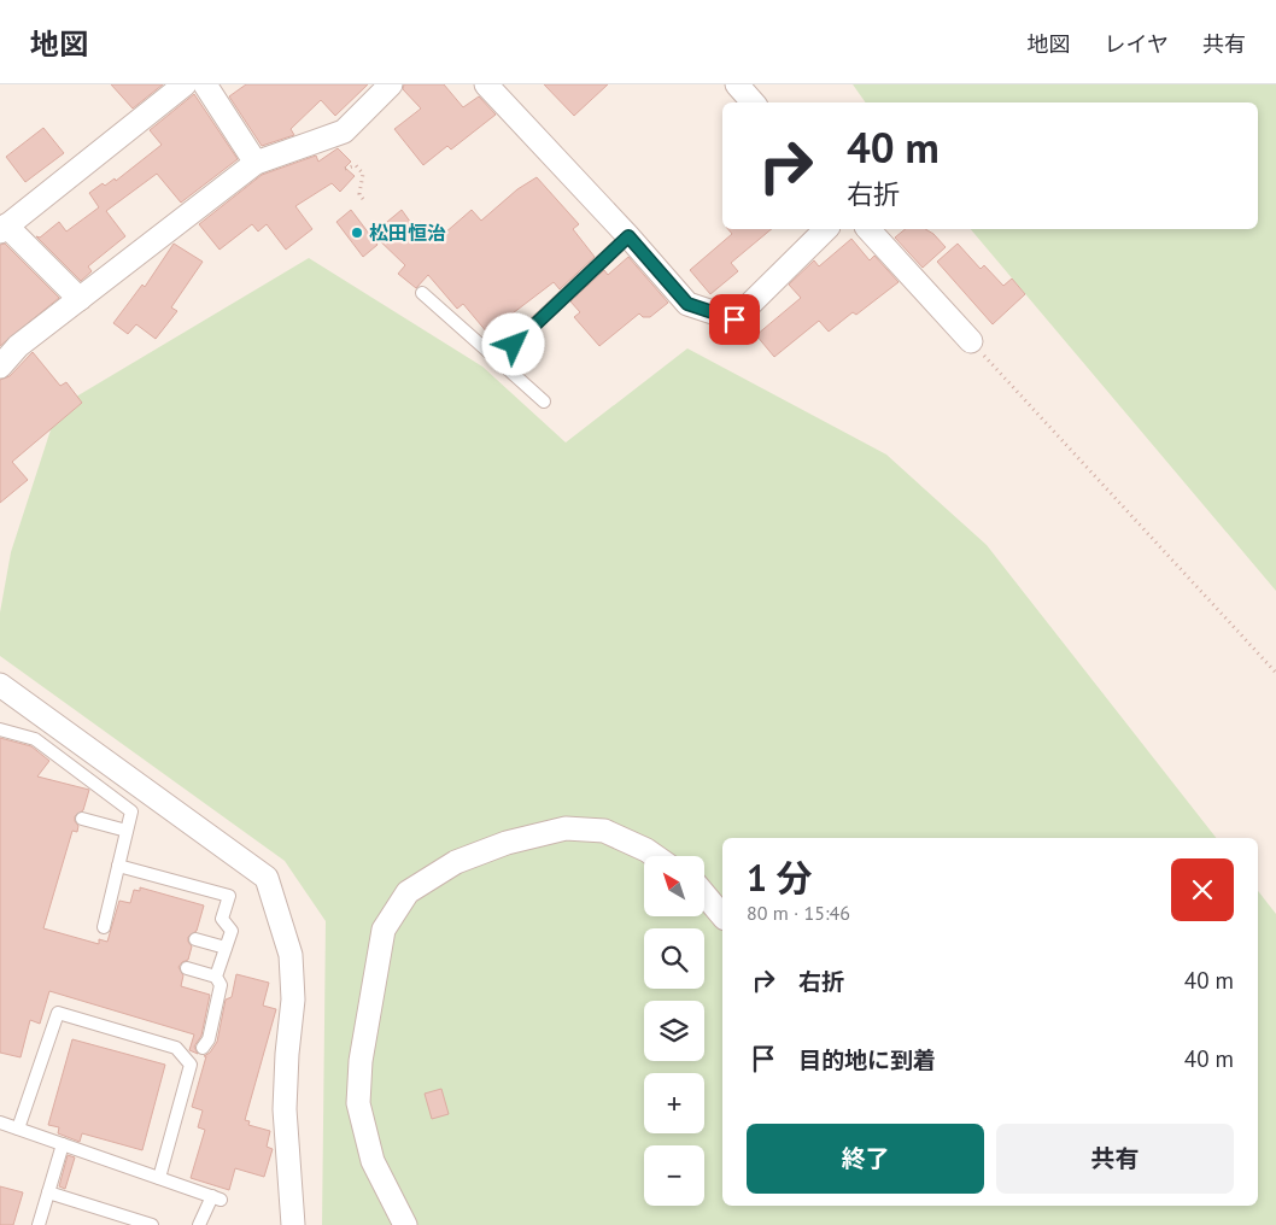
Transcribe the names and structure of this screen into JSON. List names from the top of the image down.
{
  "places": ["松田恒治"],
  "north": "top left",
  "page": {
    "header": "地図",
    "nav": ["地図", "レイヤ", "共有"],
    "turn": ["40 m", "右折"],
    "heading": ["1 分", "80 m · 15:46"],
    "map_buttons": ["+", "−"],
    "list": [
      {
        "name": "右折",
        "value": "40 m"
      },
      {
        "name": "目的地に到着",
        "value": "40 m"
      }
    ],
    "buttons": ["終了", "共有"]
  }
}
